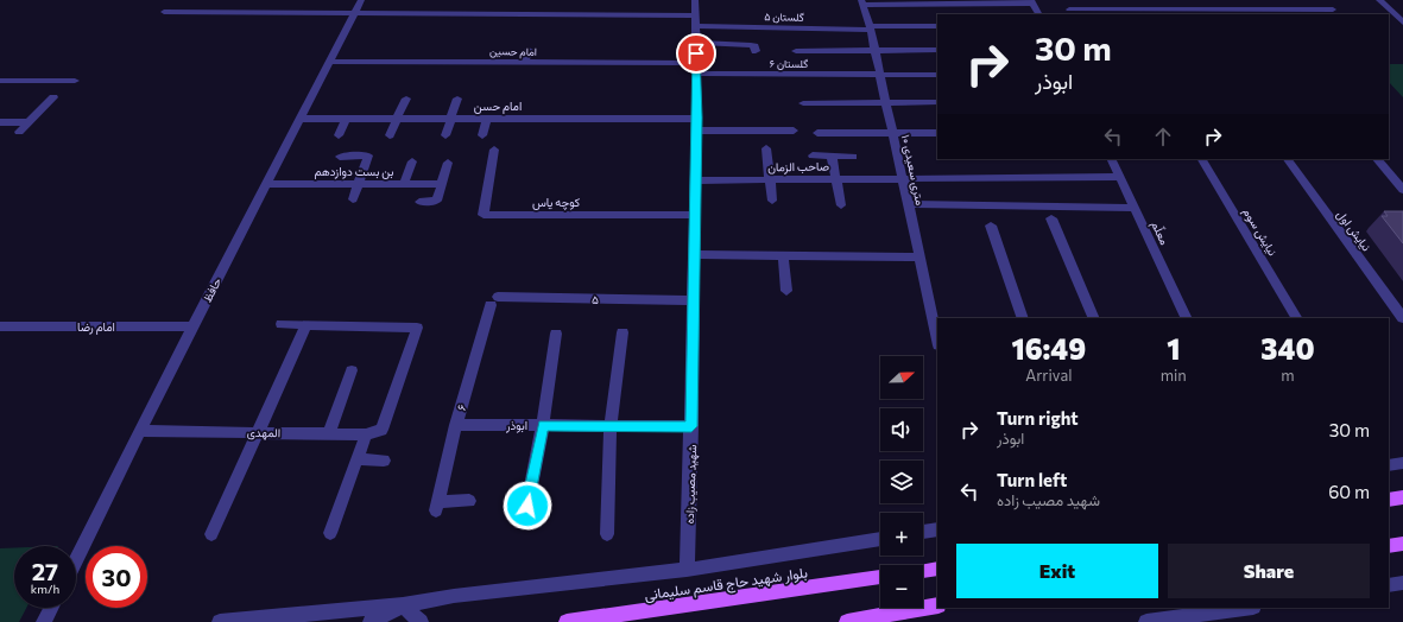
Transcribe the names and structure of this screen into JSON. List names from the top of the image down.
{
  "streets": {
    "main road": ["بلوار شهید حاج قاسم سلیمانی"],
    "street": [
      "گلستان ۵",
      "امام حسین",
      "گلستان ۶",
      "امام حسن",
      "صاحب الزمان",
      "۱۰ متری سعیدی",
      "بن بست دوازدهم",
      "کوچه یاس",
      "نیایش اول",
      "نیایش سوم",
      "معلّم",
      "حافظ",
      "۵",
      "امام رضا",
      "۶",
      "ابوذر",
      "المهدی",
      "شهید مصیب زاده"
    ]
  },
  "crossings": [
    ["گلستان ۵", "۱۰ متری سعیدی"],
    ["گلستان ۵", "حافظ"],
    ["گلستان ۵", "شهید مصیب زاده"],
    ["امام حسین", "گلستان ۶"],
    ["امام حسین", "حافظ"],
    ["امام حسین", "شهید مصیب زاده"],
    ["گلستان ۶", "۱۰ متری سعیدی"],
    ["گلستان ۶", "شهید مصیب زاده"],
    ["امام حسن", "حافظ"],
    ["امام حسن", "شهید مصیب زاده"],
    ["صاحب الزمان", "۱۰ متری سعیدی"],
    ["صاحب الزمان", "معلّم"],
    ["صاحب الزمان", "شهید مصیب زاده"],
    ["بن بست دوازدهم", "حافظ"],
    ["کوچه یاس", "شهید مصیب زاده"],
    ["حافظ", "امام رضا"],
    ["حافظ", "المهدی"],
    ["۵", "۶"],
    ["۵", "شهید مصیب زاده"],
    ["۶", "ابوذر"],
    ["ابوذر", "شهید مصیب زاده"]
  ],
  "north": "right",
  "page": {
    "turn": ["30 m", "ابوذر"],
    "eta": [
      "16:49",
      "Arrival",
      "1",
      "min",
      "340",
      "m"
    ],
    "map_buttons": ["+", "−"],
    "list": [
      {
        "name": "Turn right",
        "note": "ابوذر",
        "value": "30 m"
      },
      {
        "name": "Turn left",
        "note": "شهید مصیب زاده",
        "value": "60 m"
      }
    ],
    "buttons": ["Exit", "Share"],
    "speed": "27 km/h",
    "limit": "30"
  }
}
